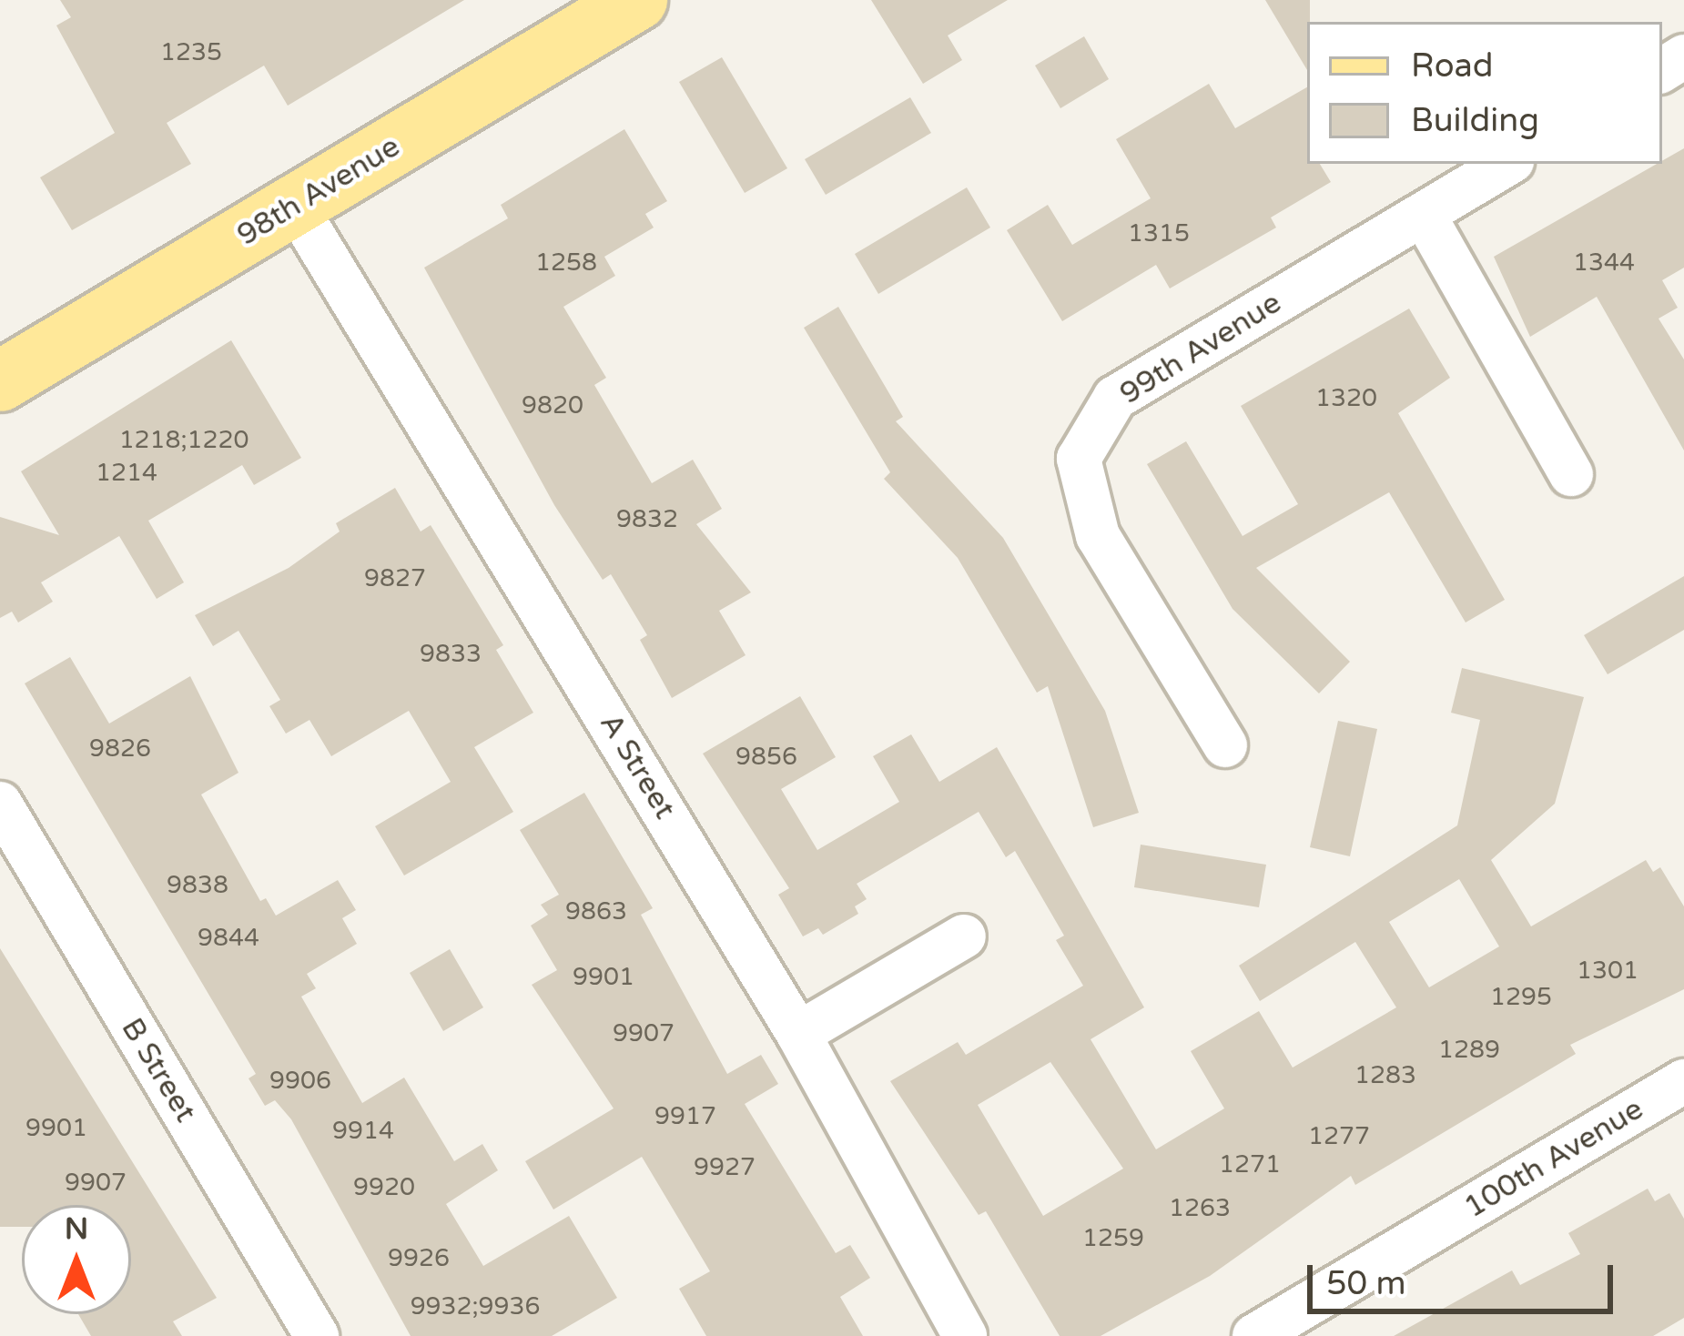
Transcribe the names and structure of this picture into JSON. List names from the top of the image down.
{
  "streets": {
    "main road": ["98th Avenue"],
    "street": [
      "99th Avenue",
      "A Street",
      "B Street",
      "100th Avenue"
    ]
  },
  "crossings": [
    ["98th Avenue", "A Street"]
  ],
  "house_numbers": [
    "1235",
    "1315",
    "1258",
    "1344",
    "1320",
    "9820",
    "1218;1220",
    "1214",
    "9832",
    "9827",
    "9833",
    "9826",
    "9856",
    "9838",
    "9863",
    "9844",
    "1301",
    "9901",
    "1295",
    "9907",
    "1289",
    "1283",
    "9906",
    "9917",
    "9901",
    "9914",
    "1277",
    "1271",
    "9927",
    "9907",
    "9920",
    "1263",
    "1259",
    "9926",
    "9932;9936"
  ],
  "legend": ["Road", "Building"],
  "scale_bar": "50 m",
  "north": "top"
}
